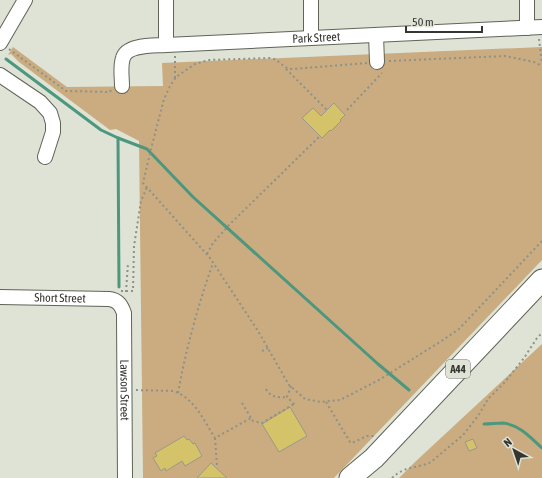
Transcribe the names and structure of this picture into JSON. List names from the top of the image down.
{
  "streets": {
    "highway": ["A44"],
    "street": ["Park Street", "Short Street", "Lawson Street"]
  },
  "crossings": [
    ["Short Street", "Lawson Street"]
  ],
  "scale_bar": "50 m",
  "north": "top left"
}
